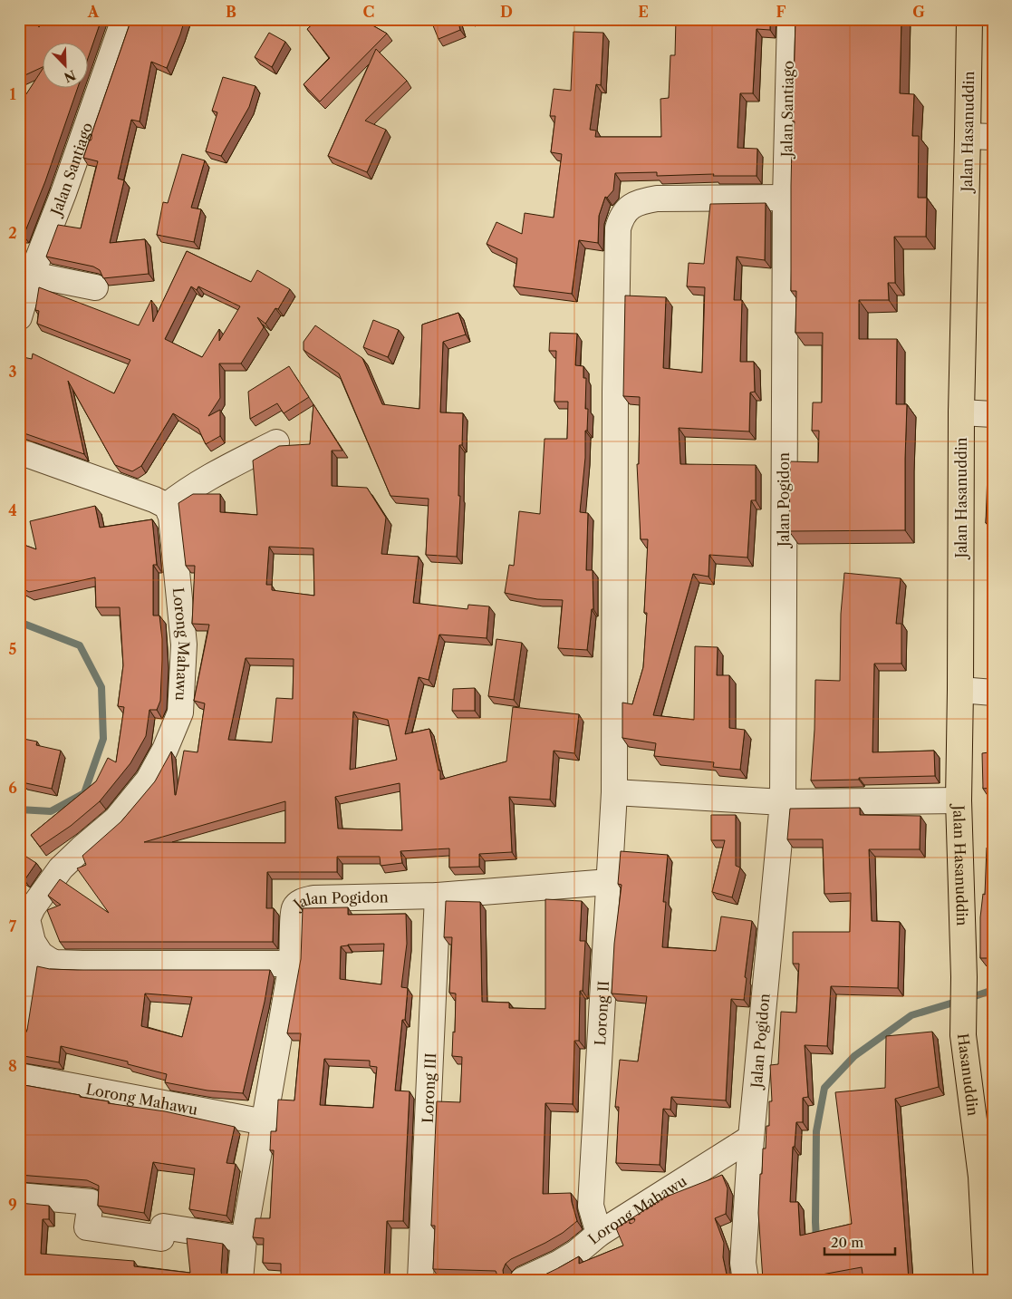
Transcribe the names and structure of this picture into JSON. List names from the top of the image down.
{
  "streets": {
    "highway": ["Jalan Hasanuddin", "Hasanuddin"],
    "street": [
      "Jalan Santiago",
      "Jalan Pogidon",
      "Lorong Mahawu",
      "Lorong II",
      "Lorong III"
    ]
  },
  "crossings": [
    ["Jalan Santiago", "Jalan Pogidon"],
    ["Jalan Santiago", "Lorong II"],
    ["Jalan Hasanuddin", "Hasanuddin"],
    ["Jalan Pogidon", "Lorong Mahawu"],
    ["Jalan Pogidon", "Lorong II"],
    ["Jalan Pogidon", "Lorong III"],
    ["Lorong Mahawu", "Lorong II"]
  ],
  "scale_bar": "20 m",
  "north": "bottom right",
  "grid": {
    "columns": [
      "A",
      "B",
      "C",
      "D",
      "E",
      "F",
      "G"
    ],
    "rows": [
      "1",
      "2",
      "3",
      "4",
      "5",
      "6",
      "7",
      "8",
      "9"
    ]
  }
}
